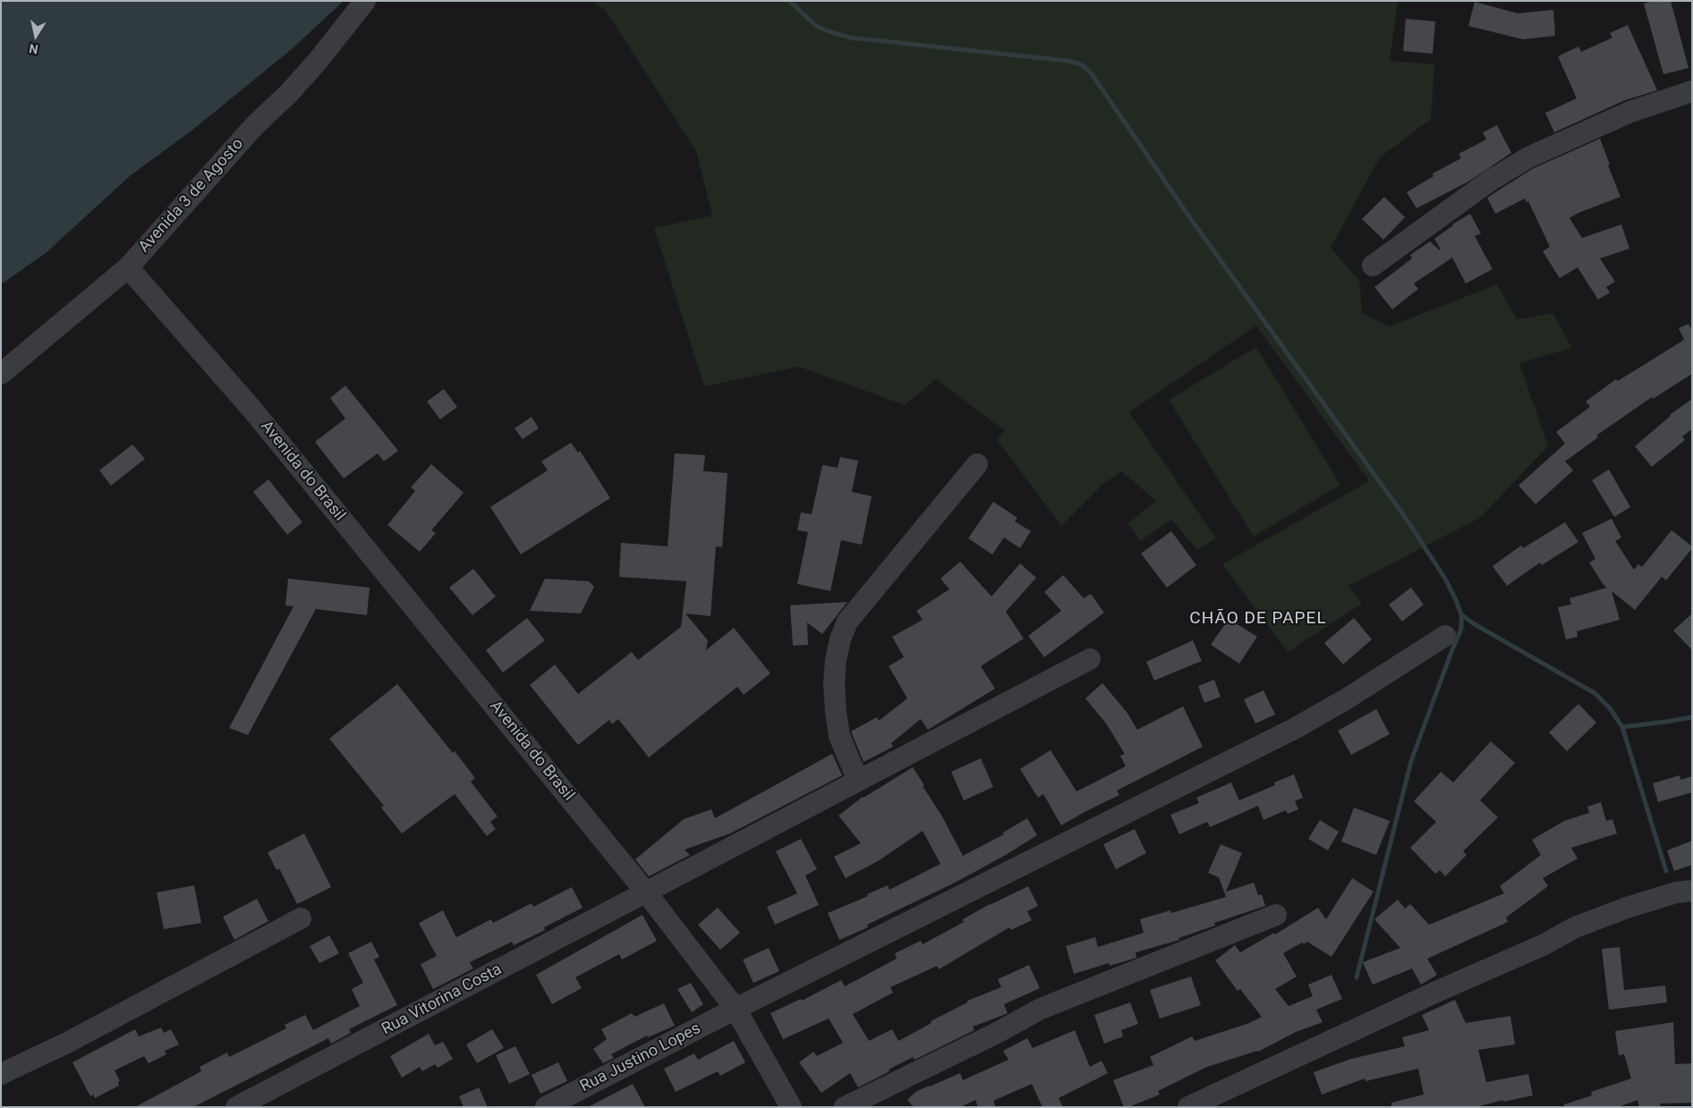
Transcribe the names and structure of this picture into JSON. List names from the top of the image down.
{
  "streets": {
    "street": [
      "Avenida 3 de Agosto",
      "Avenida do Brasil",
      "Rua Vitorina Costa",
      "Rua Justino Lopes"
    ]
  },
  "crossings": [
    ["Avenida 3 de Agosto", "Avenida do Brasil"],
    ["Avenida do Brasil", "Rua Vitorina Costa"],
    ["Avenida do Brasil", "Rua Justino Lopes"]
  ],
  "districts": ["CHÃO DE PAPEL"],
  "north": "bottom"
}
